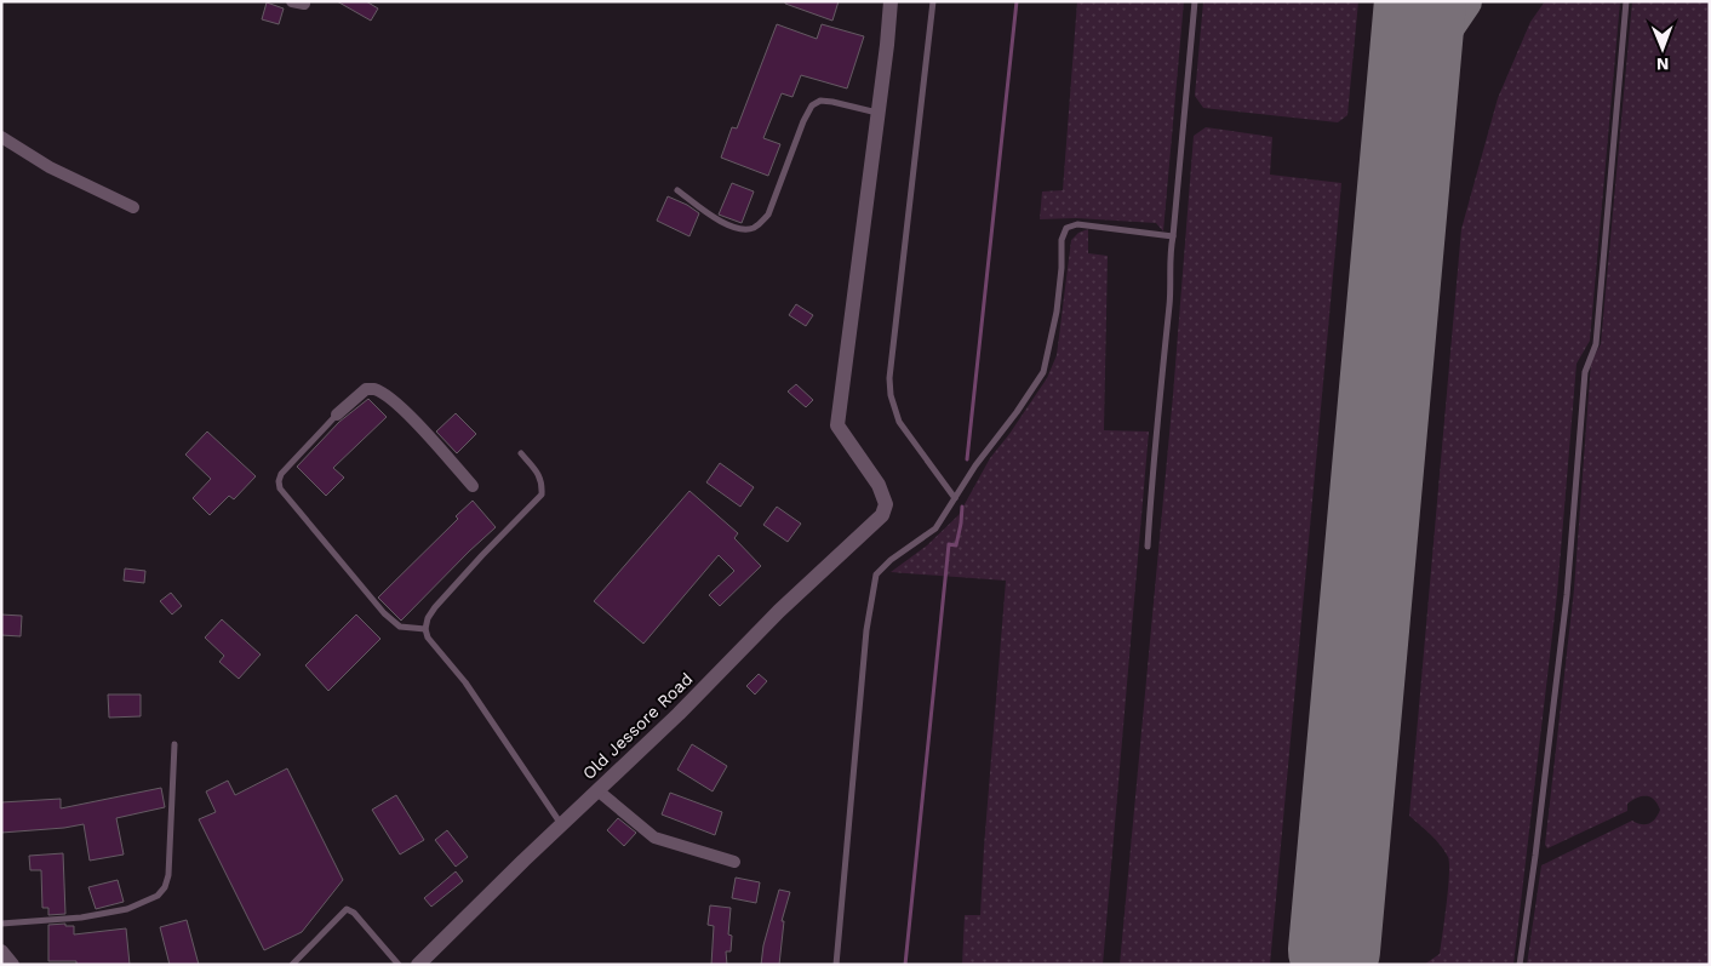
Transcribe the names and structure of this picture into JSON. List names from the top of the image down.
{
  "streets": {
    "street": ["Old Jessore Road"]
  },
  "north": "bottom"
}
